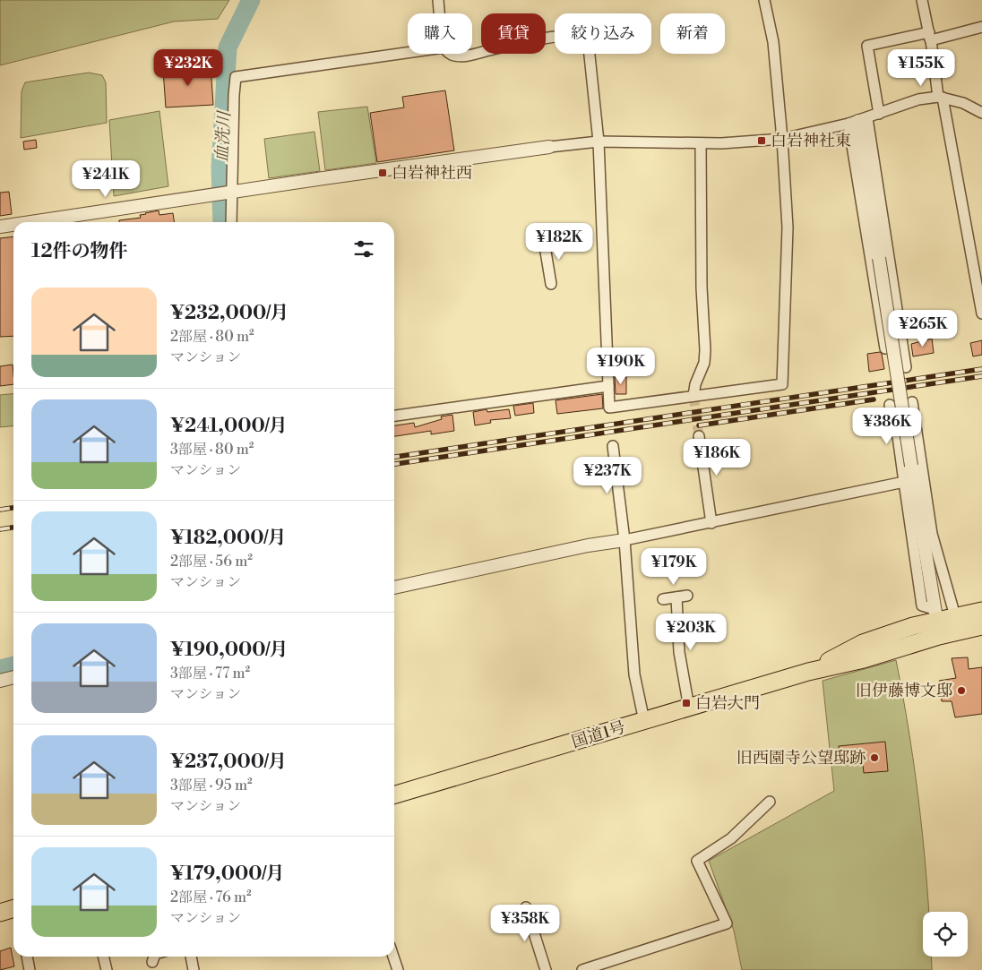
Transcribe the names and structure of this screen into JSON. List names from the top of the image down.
{
  "streets": {
    "highway": ["国道1号"]
  },
  "water": ["血洗川"],
  "places": {
    "transit": ["白岩神社東", "白岩神社西", "白岩大門"],
    "other": ["旧伊藤博文邸", "旧西園寺公望邸跡"]
  },
  "page": {
    "chip": [
      "購入",
      "賃貸",
      "絞り込み",
      "新着"
    ],
    "price": [
      "¥232K",
      "¥155K",
      "¥241K",
      "¥182K",
      "¥265K",
      "¥190K",
      "¥386K",
      "¥186K",
      "¥237K",
      "¥179K",
      "¥203K",
      "¥358K"
    ],
    "heading": "12件の物件",
    "list": [
      {
        "name": "¥232,000/月",
        "note": "2部屋 · 80 m² · マンション"
      },
      {
        "name": "¥241,000/月",
        "note": "3部屋 · 80 m² · マンション"
      },
      {
        "name": "¥182,000/月",
        "note": "2部屋 · 56 m² · マンション"
      },
      {
        "name": "¥190,000/月",
        "note": "3部屋 · 77 m² · マンション"
      },
      {
        "name": "¥237,000/月",
        "note": "3部屋 · 95 m² · マンション"
      },
      {
        "name": "¥179,000/月",
        "note": "2部屋 · 76 m² · マンション"
      }
    ]
  }
}
